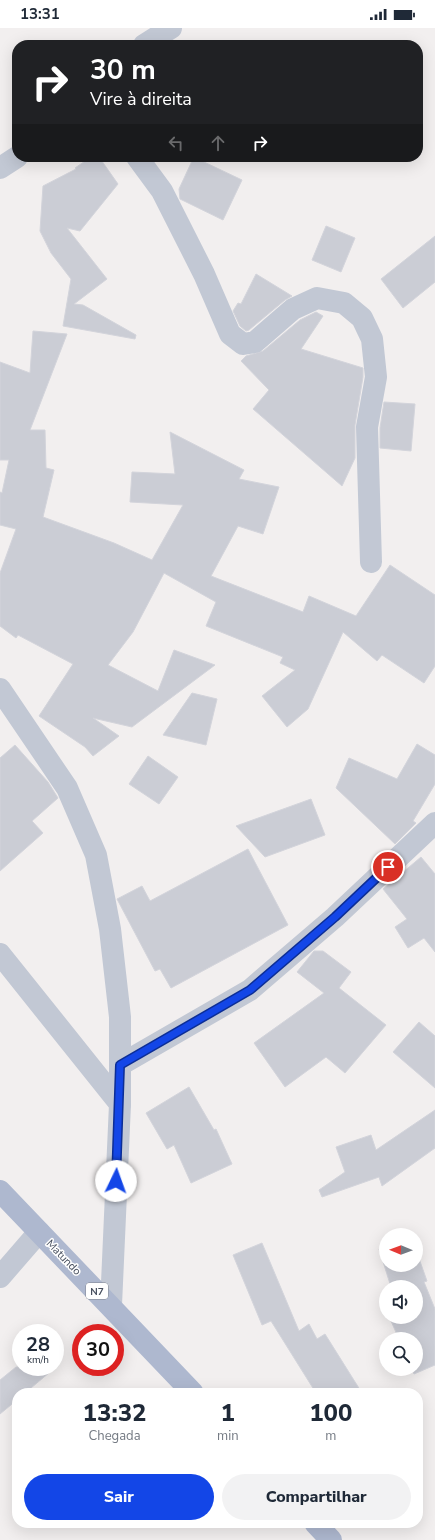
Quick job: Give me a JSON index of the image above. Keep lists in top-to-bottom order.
{
  "streets": {
    "main road": ["Matundo", "N7"]
  },
  "north": "left",
  "page": {
    "status": "13:31",
    "turn": ["30 m", "Vire à direita"],
    "speed": "28 km/h",
    "limit": "30",
    "eta": [
      "13:32",
      "Chegada",
      "1",
      "min",
      "100",
      "m"
    ],
    "buttons": ["Sair", "Compartilhar"]
  }
}
